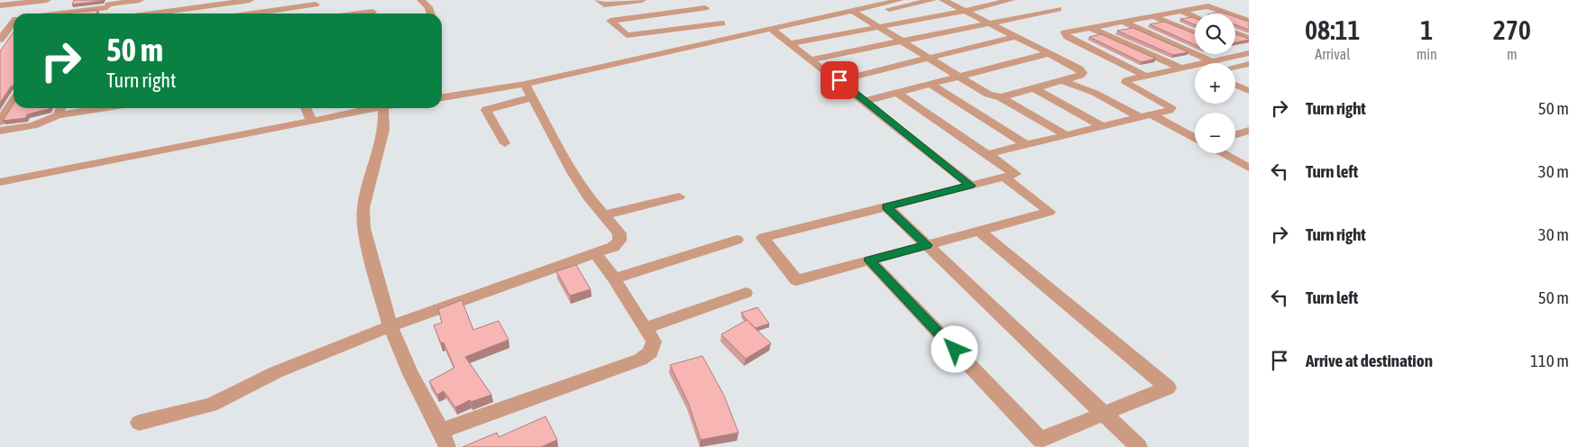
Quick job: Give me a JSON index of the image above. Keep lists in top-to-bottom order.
{
  "page": {
    "eta": [
      "08:11",
      "Arrival",
      "1",
      "min",
      "270",
      "m"
    ],
    "map_buttons": ["+", "−"],
    "turn": ["50 m", "Turn right"],
    "list": [
      {
        "name": "Turn right",
        "value": "50 m"
      },
      {
        "name": "Turn left",
        "value": "30 m"
      },
      {
        "name": "Turn right",
        "value": "30 m"
      },
      {
        "name": "Turn left",
        "value": "50 m"
      },
      {
        "name": "Arrive at destination",
        "value": "110 m"
      }
    ]
  }
}
